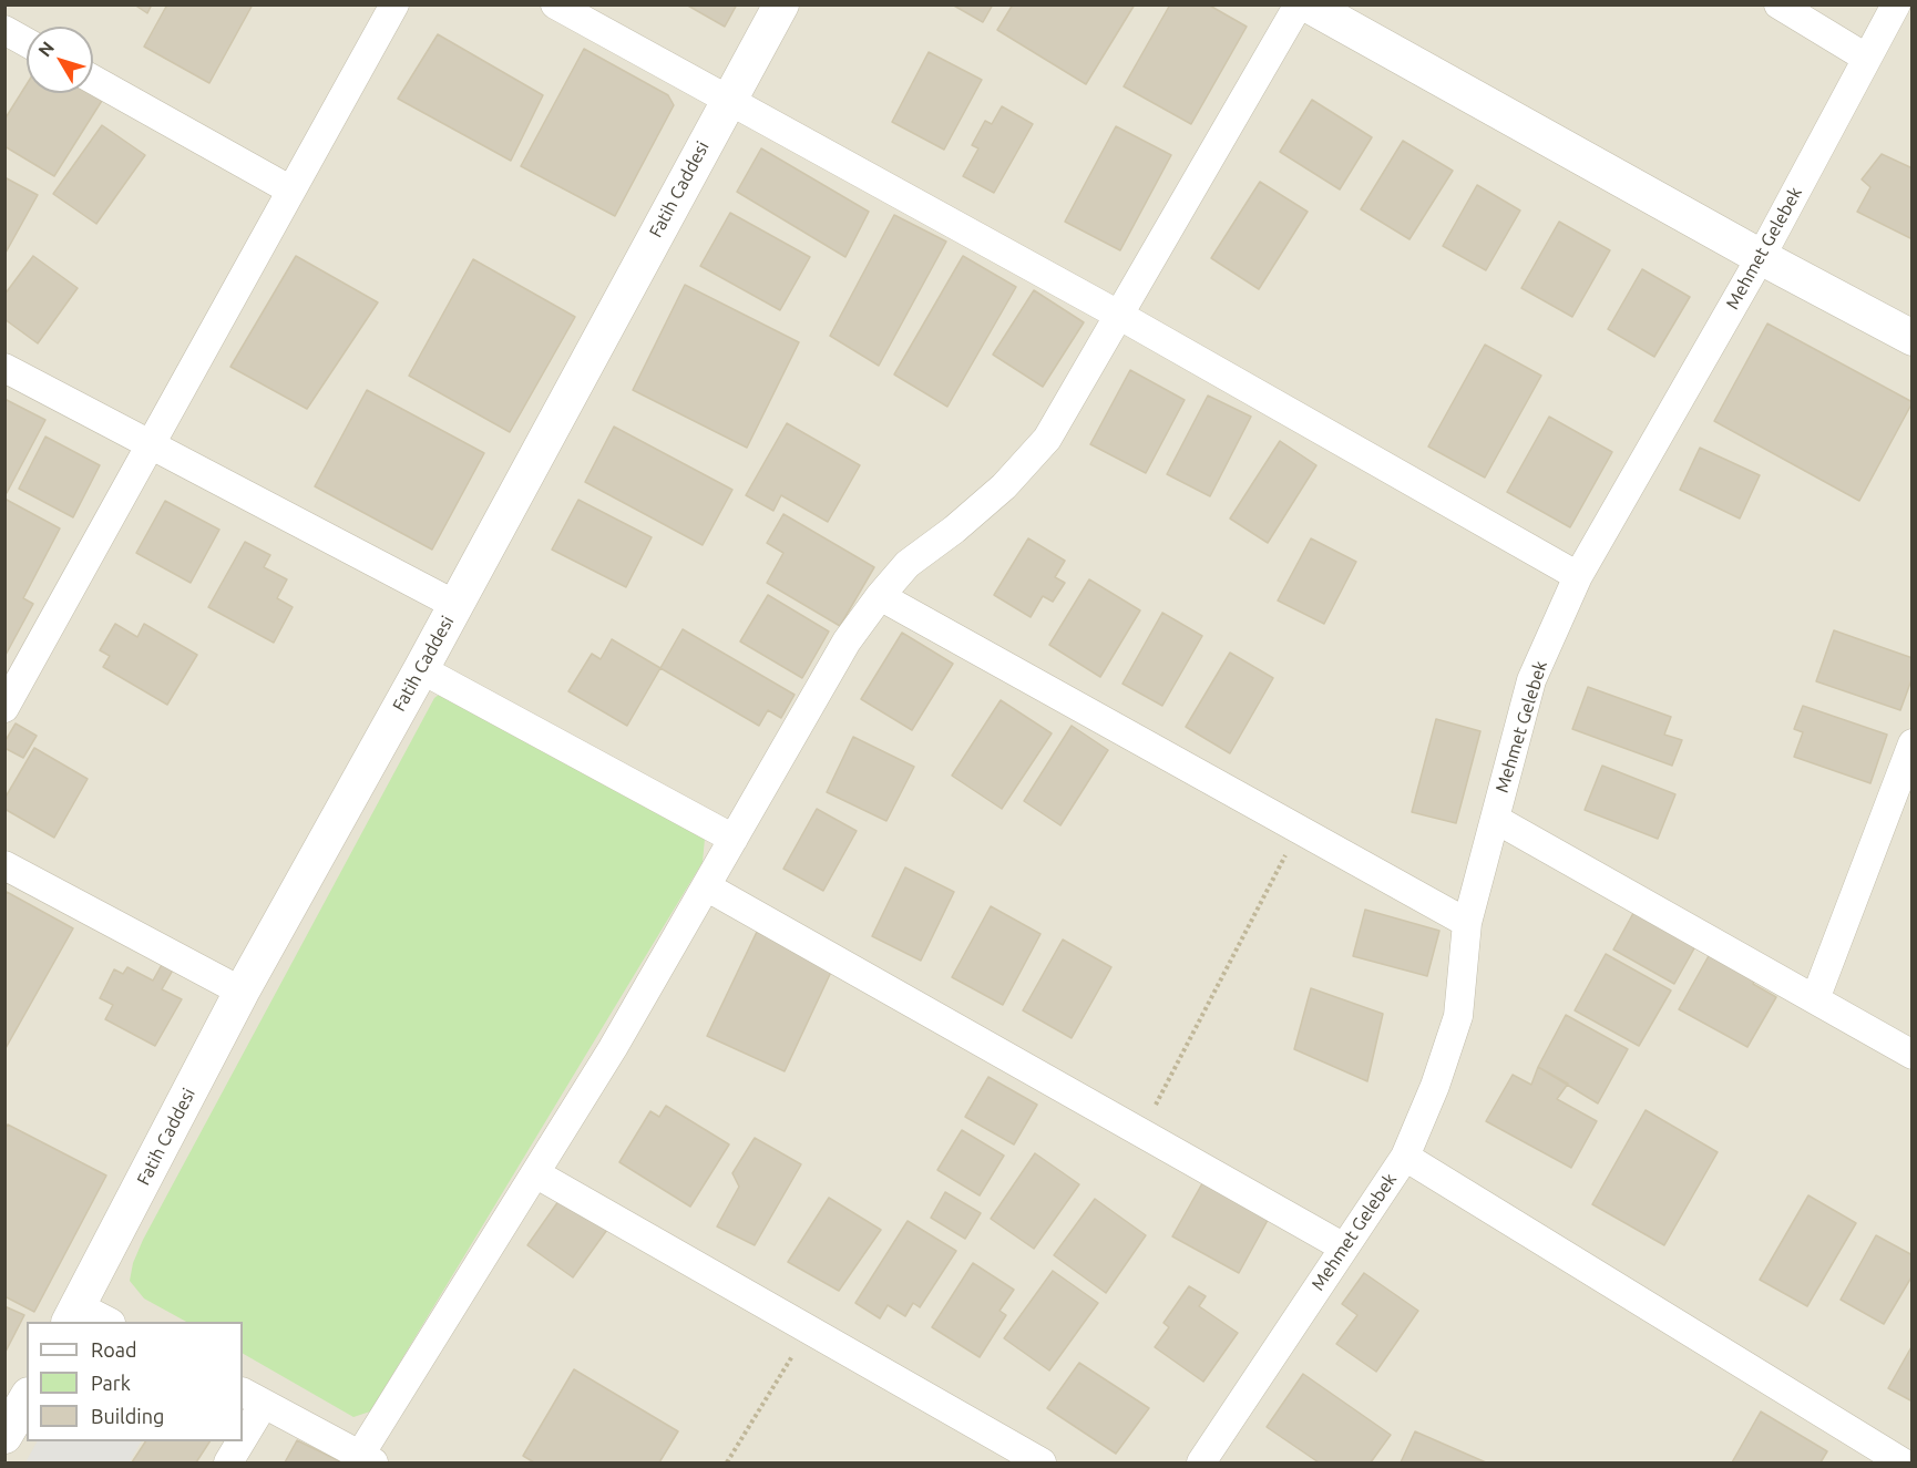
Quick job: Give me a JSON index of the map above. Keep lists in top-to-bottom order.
{
  "streets": {
    "street": ["Fatih Caddesi", "Mehmet Gelebek"]
  },
  "legend": ["Road", "Park", "Building"],
  "north": "top left"
}
